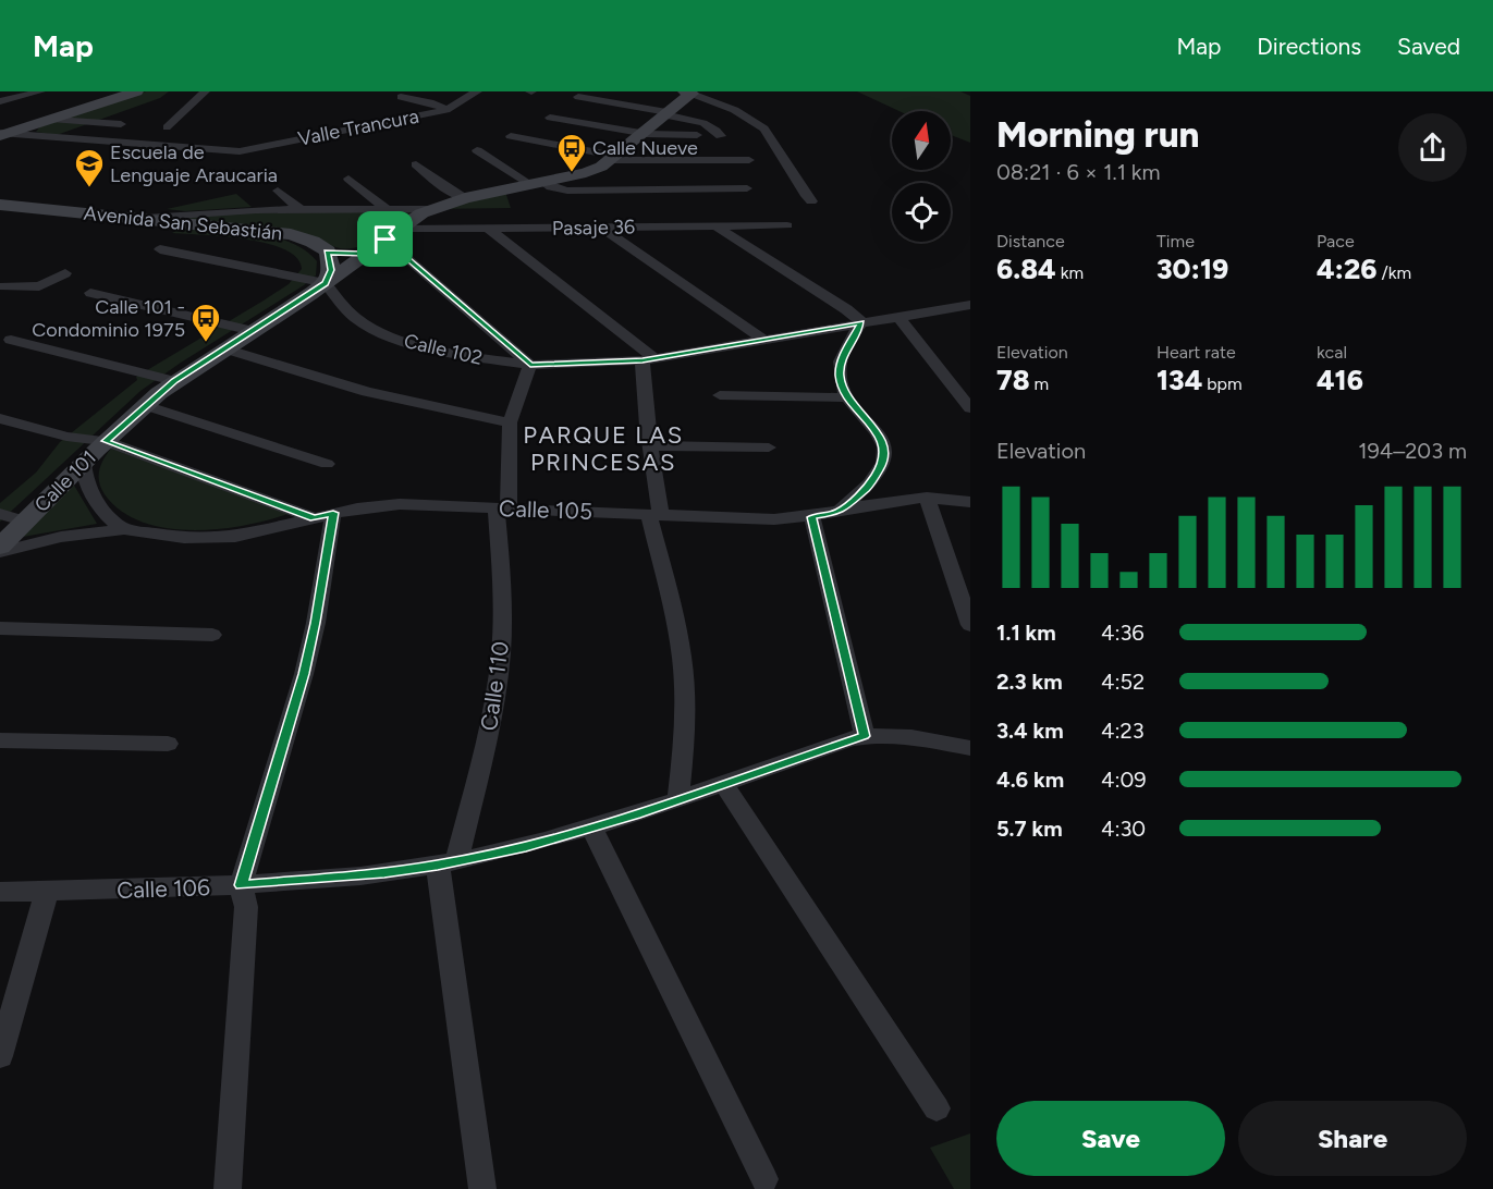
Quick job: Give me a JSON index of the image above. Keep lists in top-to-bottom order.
{
  "streets": {
    "main road": ["Avenida San Sebastián", "Calle 101"],
    "street": [
      "Valle Trancura",
      "Pasaje 36",
      "Calle 102",
      "Calle 105",
      "Calle 110",
      "Calle 106"
    ]
  },
  "crossings": [
    ["Pasaje 36", "Calle 101"],
    ["Calle 102", "Calle 101"],
    ["Calle 102", "Calle 110"],
    ["Calle 105", "Calle 110"],
    ["Calle 110", "Calle 106"]
  ],
  "districts": ["PARQUE LAS PRINCESAS"],
  "places": {
    "bus stop": ["Calle Nueve", "Calle 101 - Condominio 1975"],
    "school or university": ["Escuela de Lenguaje Araucaria"]
  },
  "north": "top",
  "page": {
    "header": "Map",
    "nav": ["Map", "Directions", "Saved"],
    "heading": ["Morning run", "08:21 · 6 × 1.1 km"],
    "stats": [
      ["Distance", "6.84 km"],
      ["Time", "30:19"],
      ["Pace", "4:26 /km"],
      ["Elevation", "78 m"],
      ["Heart rate", "134 bpm"],
      ["kcal", "416"]
    ],
    "chart": ["Elevation", "194–203 m"],
    "list": [
      {
        "name": "1.1 km",
        "note": "4:36"
      },
      {
        "name": "2.3 km",
        "note": "4:52"
      },
      {
        "name": "3.4 km",
        "note": "4:23"
      },
      {
        "name": "4.6 km",
        "note": "4:09"
      },
      {
        "name": "5.7 km",
        "note": "4:30"
      }
    ],
    "buttons": ["Save", "Share"]
  }
}
